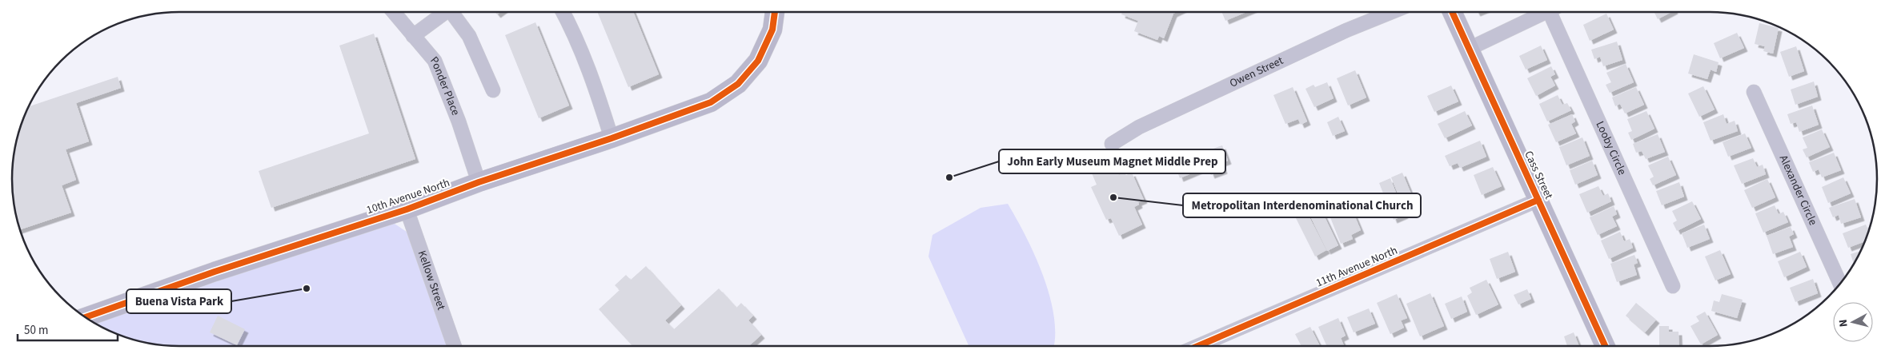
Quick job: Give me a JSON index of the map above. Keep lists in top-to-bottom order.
{
  "streets": {
    "street": [
      "Owen Street",
      "Ponder Place",
      "Looby Circle",
      "Cass Street",
      "Alexander Circle",
      "10th Avenue North",
      "11th Avenue North",
      "Kellow Street"
    ]
  },
  "crossings": [
    ["Ponder Place", "10th Avenue North"],
    ["Cass Street", "11th Avenue North"],
    ["10th Avenue North", "Kellow Street"]
  ],
  "places": ["John Early Museum Magnet Middle Prep", "Metropolitan Interdenominational Church", "Buena Vista Park"],
  "scale_bar": "50 m",
  "north": "left"
}
